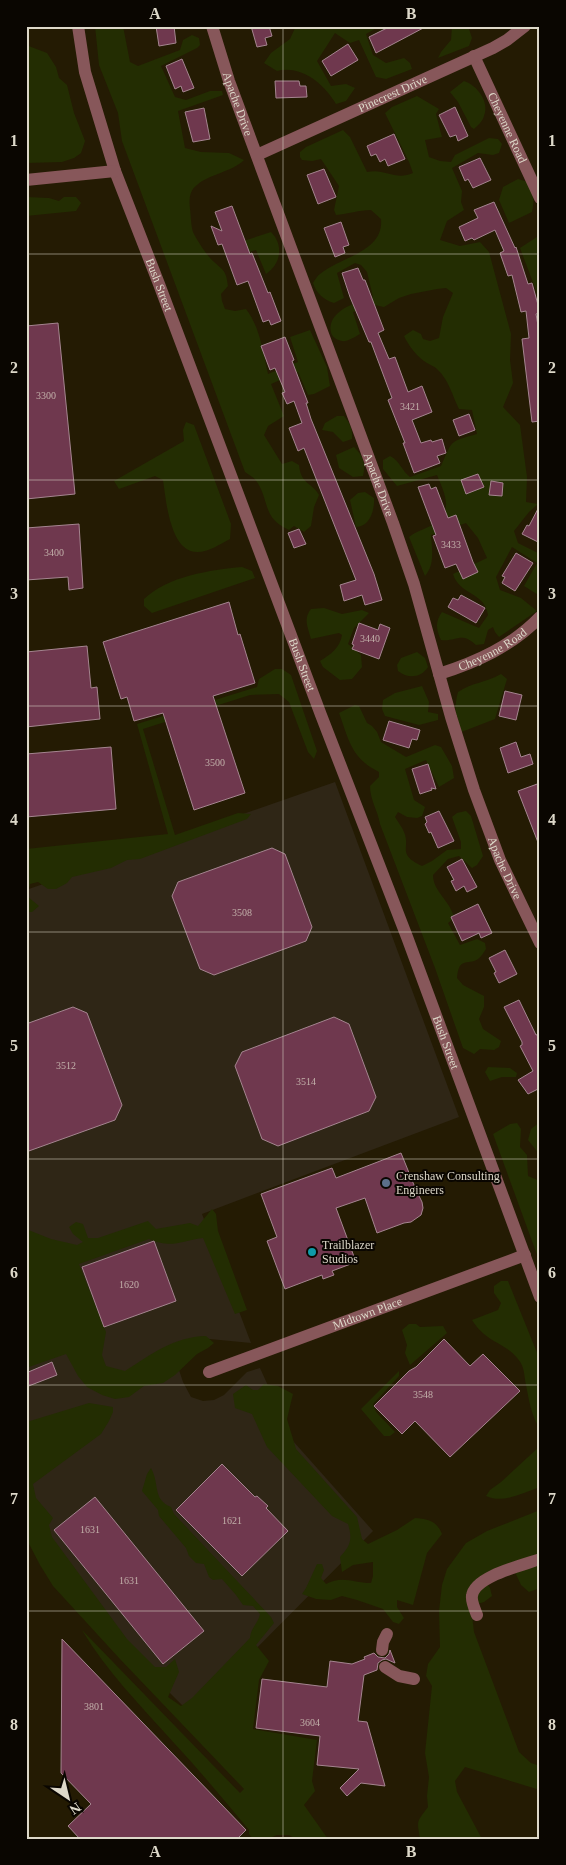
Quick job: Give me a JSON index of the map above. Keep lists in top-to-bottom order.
{
  "streets": {
    "street": [
      "Pinecrest Drive",
      "Apache Drive",
      "Cheyenne Road",
      "Bush Street",
      "Midtown Place"
    ]
  },
  "crossings": [
    ["Pinecrest Drive", "Apache Drive"],
    ["Pinecrest Drive", "Cheyenne Road"],
    ["Apache Drive", "Cheyenne Road"],
    ["Bush Street", "Midtown Place"]
  ],
  "places": ["Crenshaw Consulting Engineers", "Trailblazer Studios"],
  "house_numbers": [
    "3300",
    "3421",
    "3433",
    "3400",
    "3440",
    "3500",
    "3508",
    "3512",
    "3514",
    "1620",
    "3548",
    "1621",
    "1631",
    "1631",
    "3801",
    "3604"
  ],
  "north": "bottom right",
  "grid": {
    "columns": ["A", "B"],
    "rows": [
      "1",
      "2",
      "3",
      "4",
      "5",
      "6",
      "7",
      "8"
    ]
  }
}
